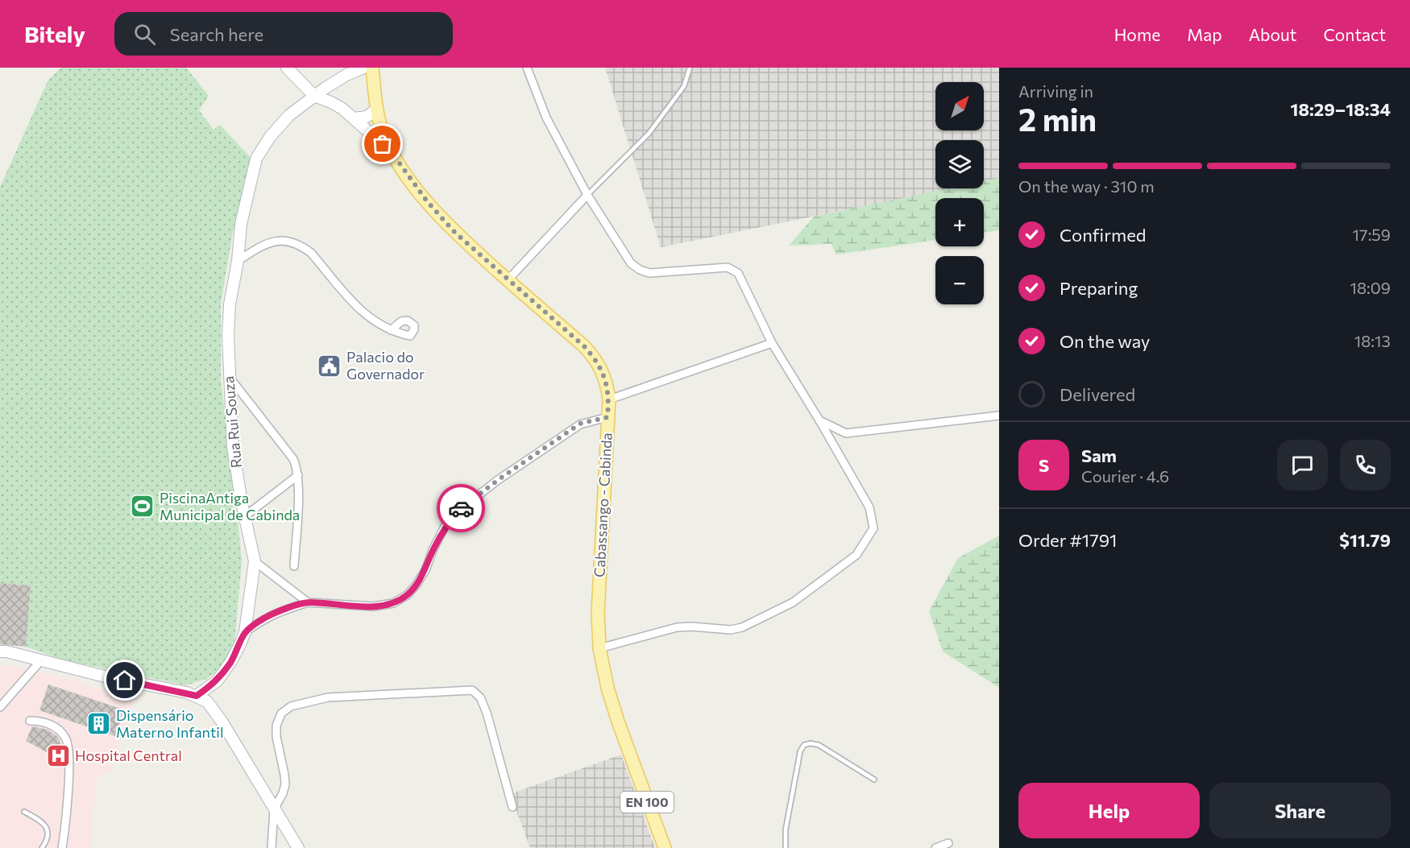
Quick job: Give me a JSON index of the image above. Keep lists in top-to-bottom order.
{
  "streets": {
    "main road": ["Cabassango - Cabinda", "EN 100"],
    "street": ["Rua Rui Souza"]
  },
  "places": {
    "public building": ["Palacio do Governador"],
    "sports": ["PiscinaAntiga Municipal de Cabinda"],
    "building": ["Dispensário Materno Infantil"],
    "hospital": ["Hospital Central"]
  },
  "north": "top right",
  "page": {
    "header": "Bitely",
    "search": "Search here",
    "nav": [
      "Home",
      "Map",
      "About",
      "Contact"
    ],
    "heading": ["2 min", "Arriving in", "18:29–18:34"],
    "panel": [
      "Sam",
      "Courier · 4.6",
      "Order #1791",
      "$11.79"
    ],
    "map_buttons": ["+", "−"],
    "bar": "On the way · 310 m",
    "list": [
      ["Confirmed", "17:59"],
      ["Preparing", "18:09"],
      ["On the way", "18:13"],
      "Delivered"
    ],
    "round": "S",
    "buttons": ["Help", "Share"]
  }
}
